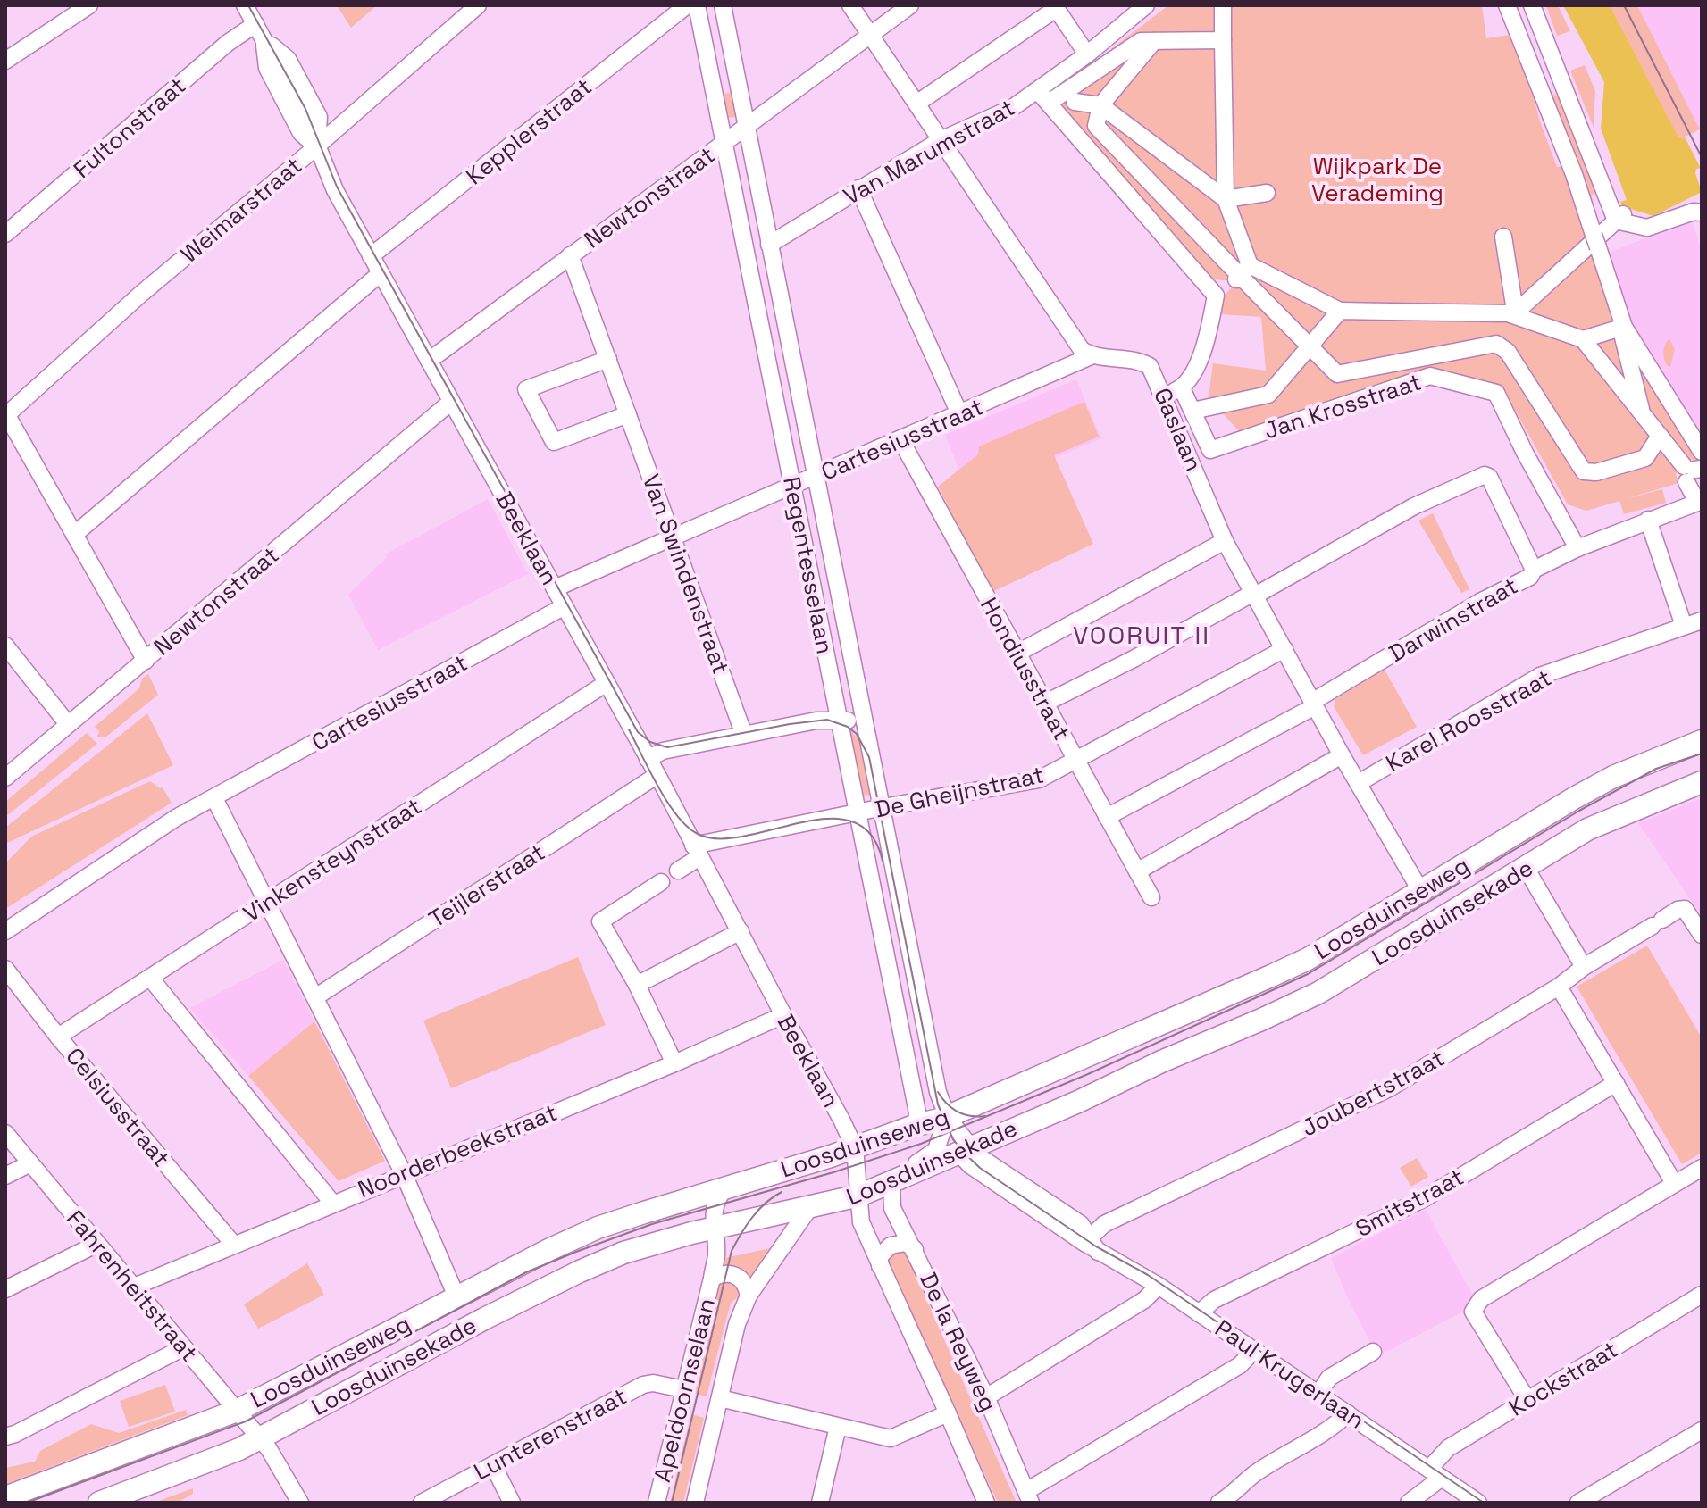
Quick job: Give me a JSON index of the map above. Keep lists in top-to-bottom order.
{
  "streets": {
    "main road": ["Loosduinseweg", "Loosduinsekade"],
    "street": [
      "Fultonstraat",
      "Kepplerstraat",
      "Van Marumstraat",
      "Newtonstraat",
      "Weimarstraat",
      "Jan Krosstraat",
      "Gaslaan",
      "Cartesiusstraat",
      "Beeklaan",
      "Regentesselaan",
      "Van Swindenstraat",
      "Darwinstraat",
      "Hondiusstraat",
      "Karel Roosstraat",
      "De Gheijnstraat",
      "Vinkensteynstraat",
      "Teijlerstraat",
      "Joubertstraat",
      "Celsiusstraat",
      "Noorderbeekstraat",
      "Smitstraat",
      "Fahrenheitstraat",
      "De la Reyweg",
      "Paul Krugerlaan",
      "Kockstraat",
      "Apeldoornselaan",
      "Lunterenstraat"
    ]
  },
  "crossings": [
    ["Fultonstraat", "Beeklaan"],
    ["Kepplerstraat", "Beeklaan"],
    ["Van Marumstraat", "Regentesselaan"],
    ["Newtonstraat", "Beeklaan"],
    ["Newtonstraat", "Regentesselaan"],
    ["Newtonstraat", "Van Swindenstraat"],
    ["Weimarstraat", "Beeklaan"],
    ["Gaslaan", "Cartesiusstraat"],
    ["Gaslaan", "Darwinstraat"],
    ["Gaslaan", "Karel Roosstraat"],
    ["Gaslaan", "De Gheijnstraat"],
    ["Gaslaan", "Loosduinseweg"],
    ["Cartesiusstraat", "Beeklaan"],
    ["Cartesiusstraat", "Regentesselaan"],
    ["Cartesiusstraat", "Van Swindenstraat"],
    ["Cartesiusstraat", "Hondiusstraat"],
    ["Beeklaan", "De Gheijnstraat"],
    ["Beeklaan", "Vinkensteynstraat"],
    ["Beeklaan", "Teijlerstraat"],
    ["Beeklaan", "Loosduinseweg"],
    ["Beeklaan", "Loosduinsekade"],
    ["Beeklaan", "Noorderbeekstraat"],
    ["Beeklaan", "De la Reyweg"],
    ["Regentesselaan", "De Gheijnstraat"],
    ["Regentesselaan", "Loosduinseweg"],
    ["Regentesselaan", "Loosduinsekade"],
    ["Regentesselaan", "Paul Krugerlaan"],
    ["Darwinstraat", "Hondiusstraat"],
    ["Hondiusstraat", "De Gheijnstraat"],
    ["Vinkensteynstraat", "Celsiusstraat"],
    ["Loosduinseweg", "Fahrenheitstraat"],
    ["Loosduinseweg", "Apeldoornselaan"],
    ["Loosduinsekade", "Fahrenheitstraat"],
    ["Loosduinsekade", "De la Reyweg"],
    ["Loosduinsekade", "Paul Krugerlaan"],
    ["Loosduinsekade", "Apeldoornselaan"],
    ["Joubertstraat", "Paul Krugerlaan"],
    ["Celsiusstraat", "Noorderbeekstraat"],
    ["Noorderbeekstraat", "Fahrenheitstraat"],
    ["Smitstraat", "Paul Krugerlaan"],
    ["Paul Krugerlaan", "Kockstraat"],
    ["Apeldoornselaan", "Lunterenstraat"]
  ],
  "districts": ["VOORUIT II"],
  "parks": ["Wijkpark De Verademing"]
}
